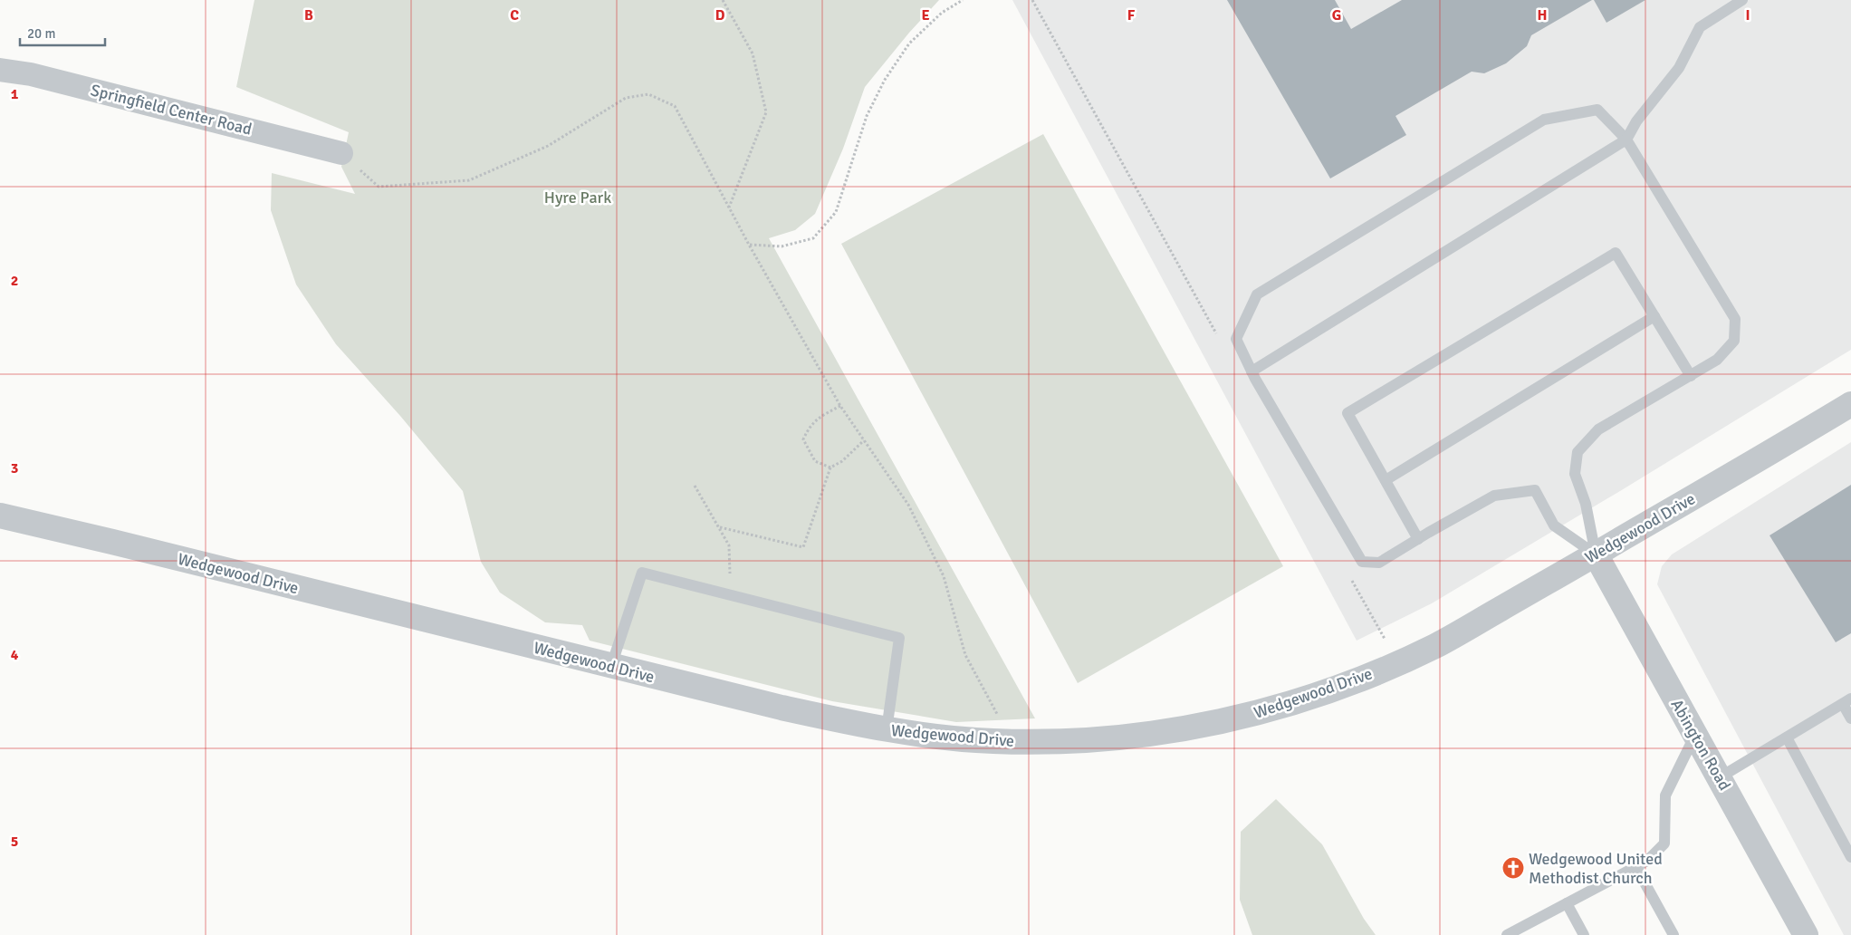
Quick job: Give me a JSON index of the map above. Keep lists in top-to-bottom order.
{
  "streets": {
    "street": ["Springfield Center Road", "Wedgewood Drive", "Abington Road"]
  },
  "crossings": [
    ["Wedgewood Drive", "Abington Road"]
  ],
  "parks": ["Hyre Park"],
  "places": {
    "church": ["Wedgewood United Methodist Church"]
  },
  "scale_bar": "20 m",
  "grid": {
    "columns": [
      "B",
      "C",
      "D",
      "E",
      "F",
      "G",
      "H",
      "I"
    ],
    "rows": [
      "1",
      "2",
      "3",
      "4",
      "5"
    ]
  }
}
